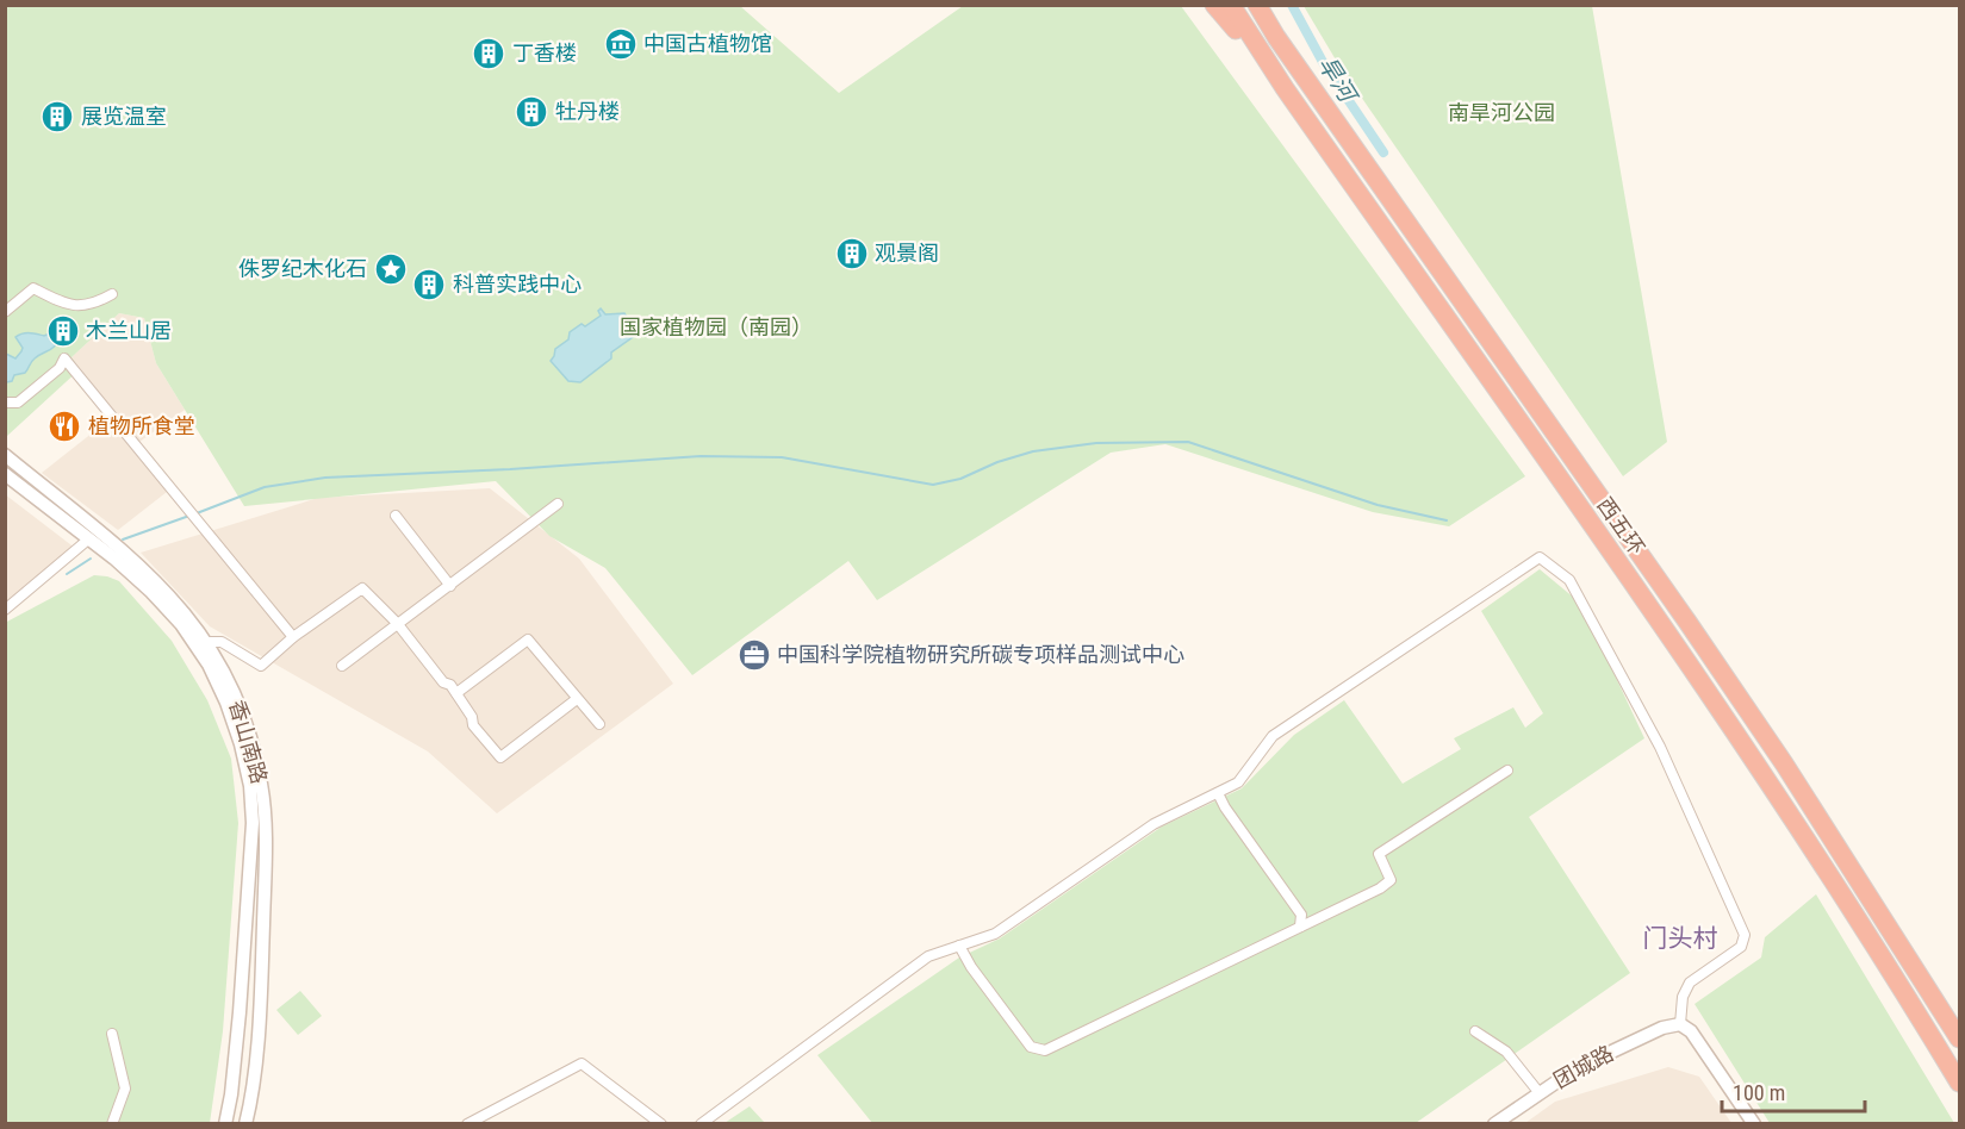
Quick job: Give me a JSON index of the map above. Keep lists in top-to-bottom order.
{
  "streets": {
    "highway": ["西五环"],
    "street": ["香山南路", "团城路"]
  },
  "districts": ["门头村"],
  "water": ["旱河"],
  "parks": ["南旱河公园", "国家植物园（南园）"],
  "places": {
    "museum": ["中国古植物馆"],
    "building": [
      "丁香楼",
      "牡丹楼",
      "展览温室",
      "观景阁",
      "科普实践中心",
      "木兰山居"
    ],
    "place": ["侏罗纪木化石"],
    "restaurant": ["植物所食堂"],
    "office": ["中国科学院植物研究所碳专项样品测试中心"]
  },
  "scale_bar": "100 m"
}
